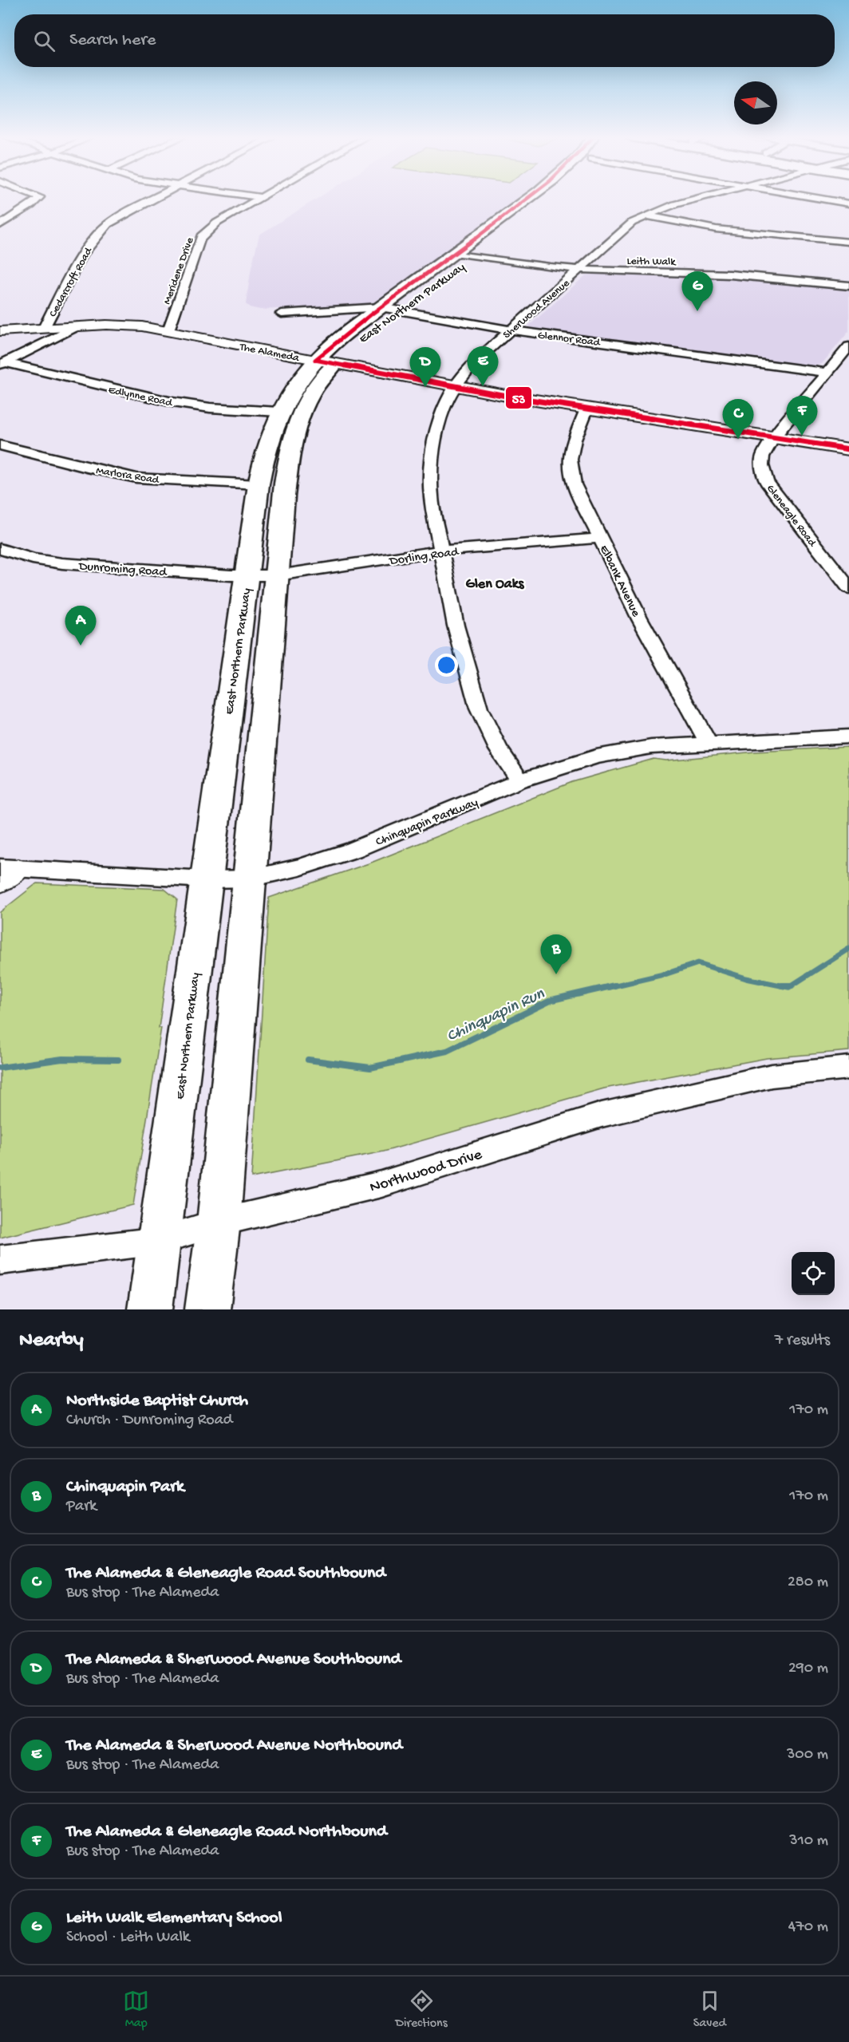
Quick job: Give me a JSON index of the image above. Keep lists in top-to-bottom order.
{
  "streets": {
    "main road": ["East Northern Parkway", "The Alameda"],
    "street": [
      "Leith Walk",
      "Meridene Drive",
      "Cedarcroft Road",
      "Sherwood Avenue",
      "Glennor Road",
      "Edlynne Road",
      "Marlora Road",
      "Gleneagle Road",
      "Dorling Road",
      "Dunroming Road",
      "Elbank Avenue",
      "Chinquapin Parkway",
      "Northwood Drive"
    ]
  },
  "crossings": [
    ["Leith Walk", "East Northern Parkway"],
    ["Leith Walk", "Sherwood Avenue"],
    ["Meridene Drive", "The Alameda"],
    ["Cedarcroft Road", "The Alameda"],
    ["Cedarcroft Road", "Edlynne Road"],
    ["East Northern Parkway", "Glennor Road"],
    ["East Northern Parkway", "The Alameda"],
    ["East Northern Parkway", "Edlynne Road"],
    ["East Northern Parkway", "Marlora Road"],
    ["East Northern Parkway", "Dorling Road"],
    ["East Northern Parkway", "Dunroming Road"],
    ["East Northern Parkway", "Chinquapin Parkway"],
    ["East Northern Parkway", "Northwood Drive"],
    ["Sherwood Avenue", "Glennor Road"],
    ["Sherwood Avenue", "The Alameda"],
    ["Sherwood Avenue", "Dorling Road"],
    ["Sherwood Avenue", "Chinquapin Parkway"],
    ["Glennor Road", "Gleneagle Road"],
    ["The Alameda", "Gleneagle Road"],
    ["The Alameda", "Elbank Avenue"],
    ["Dorling Road", "Dunroming Road"],
    ["Dorling Road", "Elbank Avenue"],
    ["Elbank Avenue", "Chinquapin Parkway"]
  ],
  "districts": ["Glen Oaks"],
  "water": ["Chinquapin Run"],
  "lines": ["transit line 53"],
  "north": "left",
  "page": {
    "search": "Search here",
    "pins": [
      "G",
      "E",
      "D",
      "F",
      "C",
      "A",
      "B"
    ],
    "heading": ["Nearby", "7 results"],
    "list": [
      {
        "mark": "A",
        "name": "Northside Baptist Church",
        "note": "Church · Dunroming Road",
        "value": "170 m"
      },
      {
        "mark": "B",
        "name": "Chinquapin Park",
        "note": "Park",
        "value": "170 m"
      },
      {
        "mark": "C",
        "name": "The Alameda & Gleneagle Road Southbound",
        "note": "Bus stop · The Alameda",
        "value": "280 m"
      },
      {
        "mark": "D",
        "name": "The Alameda & Sherwood Avenue Southbound",
        "note": "Bus stop · The Alameda",
        "value": "290 m"
      },
      {
        "mark": "E",
        "name": "The Alameda & Sherwood Avenue Northbound",
        "note": "Bus stop · The Alameda",
        "value": "300 m"
      },
      {
        "mark": "F",
        "name": "The Alameda & Gleneagle Road Northbound",
        "note": "Bus stop · The Alameda",
        "value": "310 m"
      },
      {
        "mark": "G",
        "name": "Leith Walk Elementary School",
        "note": "School · Leith Walk",
        "value": "470 m"
      }
    ],
    "nav": ["Map", "Directions", "Saved"]
  }
}
